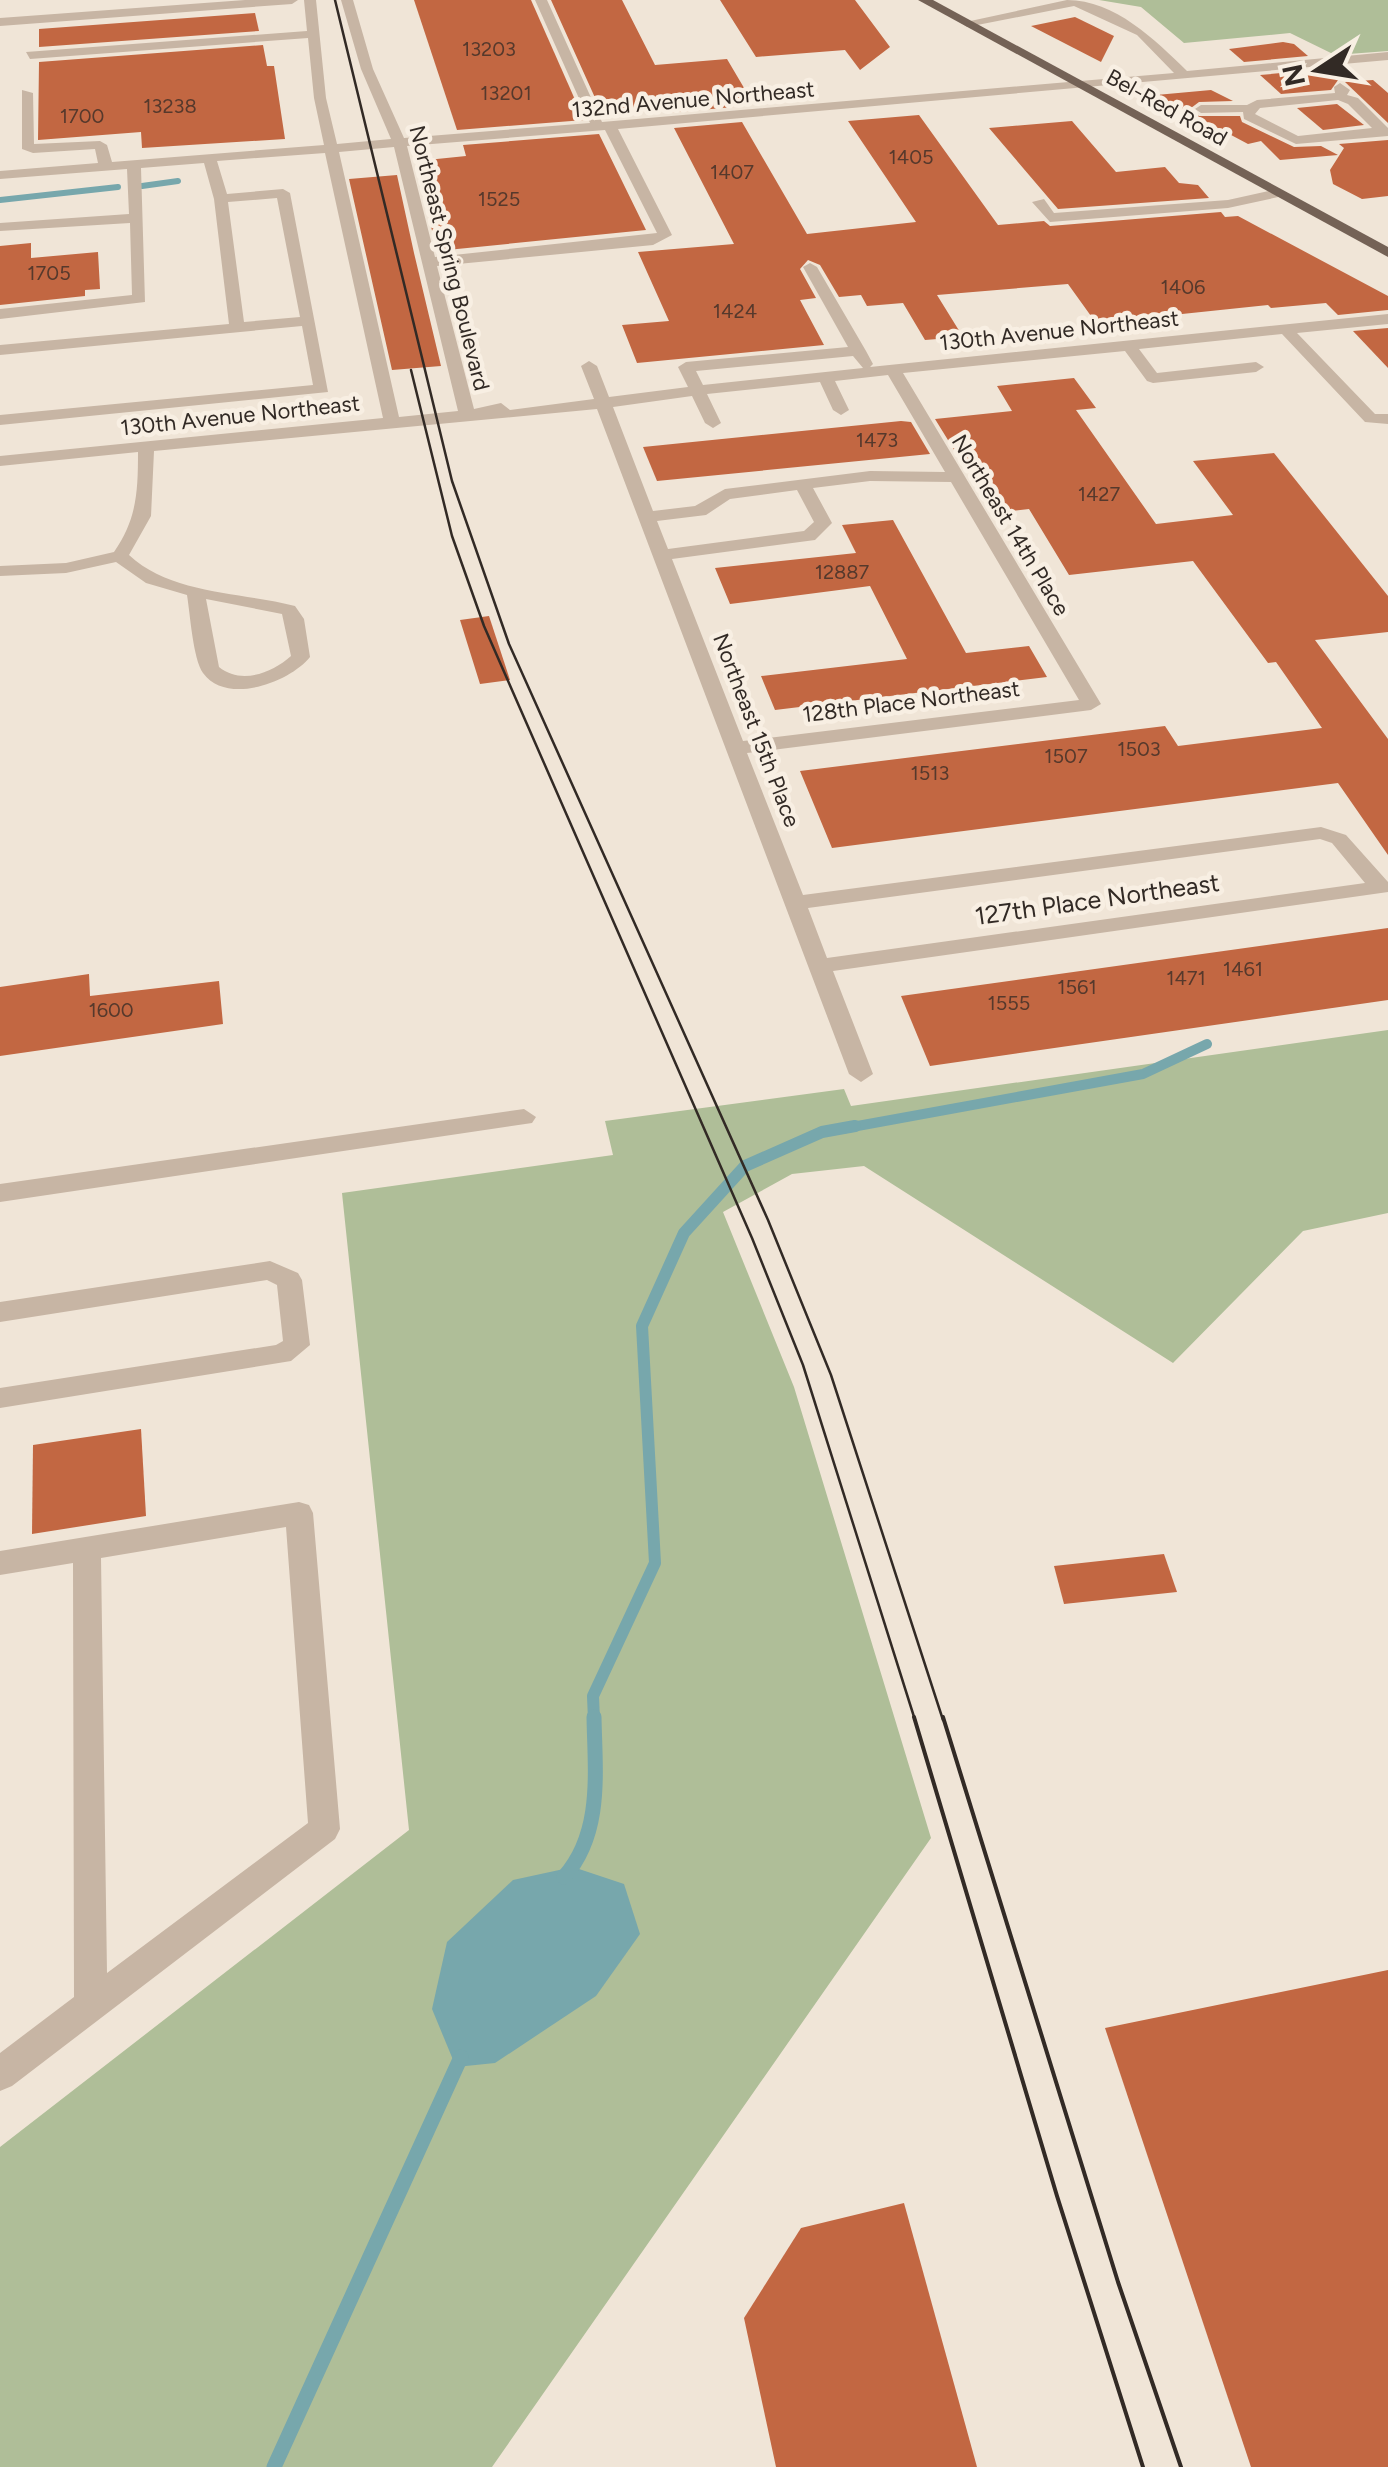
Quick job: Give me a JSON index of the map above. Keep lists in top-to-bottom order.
{
  "streets": {
    "main road": ["Bel-Red Road"],
    "street": [
      "132nd Avenue Northeast",
      "Northeast Spring Boulevard",
      "130th Avenue Northeast",
      "Northeast 14th Place",
      "128th Place Northeast",
      "Northeast 15th Place",
      "127th Place Northeast"
    ]
  },
  "crossings": [
    ["132nd Avenue Northeast", "Bel-Red Road"],
    ["132nd Avenue Northeast", "Northeast Spring Boulevard"],
    ["Northeast Spring Boulevard", "130th Avenue Northeast"],
    ["130th Avenue Northeast", "Northeast 14th Place"],
    ["130th Avenue Northeast", "Northeast 15th Place"],
    ["Northeast 14th Place", "128th Place Northeast"],
    ["128th Place Northeast", "Northeast 15th Place"],
    ["Northeast 15th Place", "127th Place Northeast"]
  ],
  "house_numbers": [
    "13203",
    "13201",
    "13238",
    "1700",
    "1405",
    "1407",
    "1525",
    "1705",
    "1406",
    "1424",
    "1473",
    "1427",
    "12887",
    "1503",
    "1507",
    "1513",
    "1461",
    "1471",
    "1561",
    "1555",
    "1600"
  ],
  "north": "left"
}
